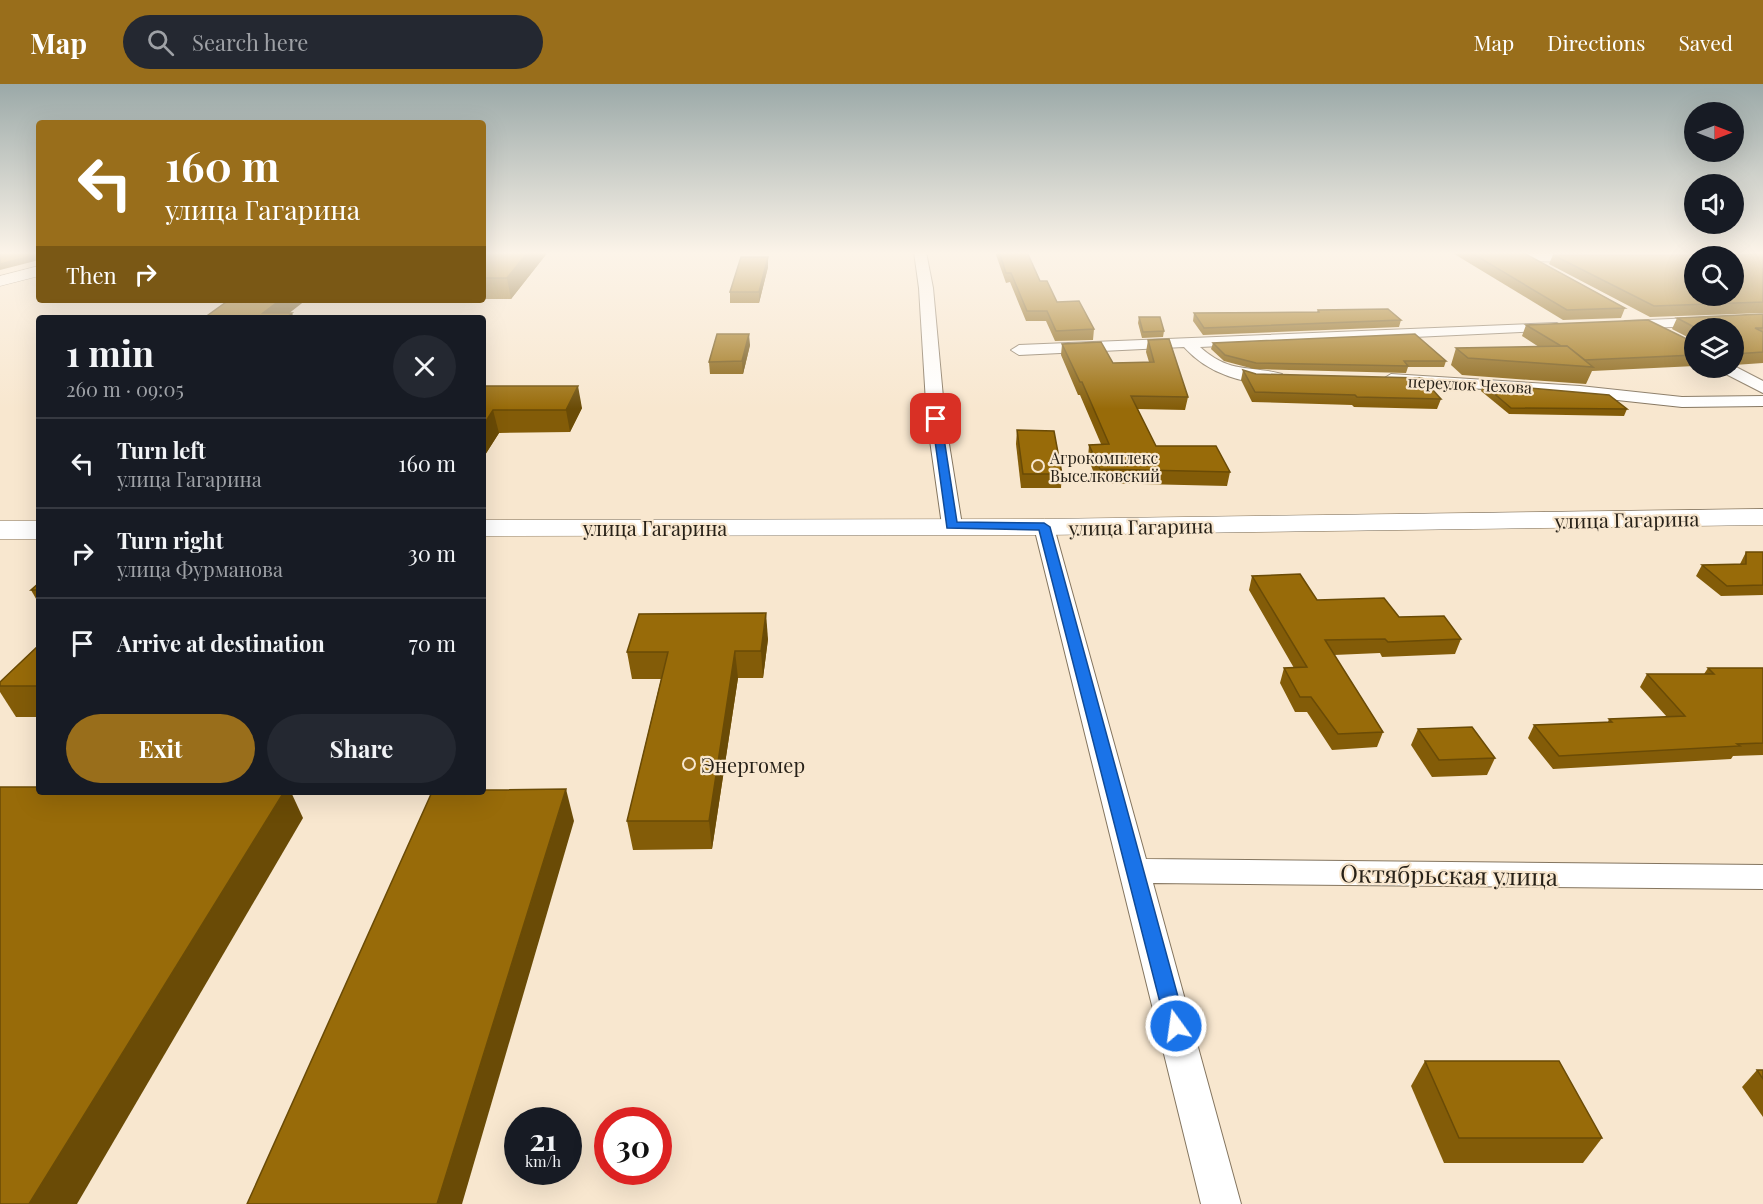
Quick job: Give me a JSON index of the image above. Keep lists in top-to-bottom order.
{
  "streets": {
    "main road": ["улица Гагарина"],
    "street": ["переулок Чехова", "Октябрьская улица"]
  },
  "places": ["Агрокомплекс Выселковский", "Энергомер"],
  "north": "right",
  "page": {
    "header": "Map",
    "search": "Search here",
    "nav": ["Map", "Directions", "Saved"],
    "turn": ["160 m", "улица Гагарина"],
    "then": "Then",
    "heading": ["1 min", "260 m · 09:05"],
    "list": [
      {
        "name": "Turn left",
        "note": "улица Гагарина",
        "value": "160 m"
      },
      {
        "name": "Turn right",
        "note": "улица Фурманова",
        "value": "30 m"
      },
      {
        "name": "Arrive at destination",
        "value": "70 m"
      }
    ],
    "buttons": ["Exit", "Share"],
    "speed": "21 km/h",
    "limit": "30"
  }
}
